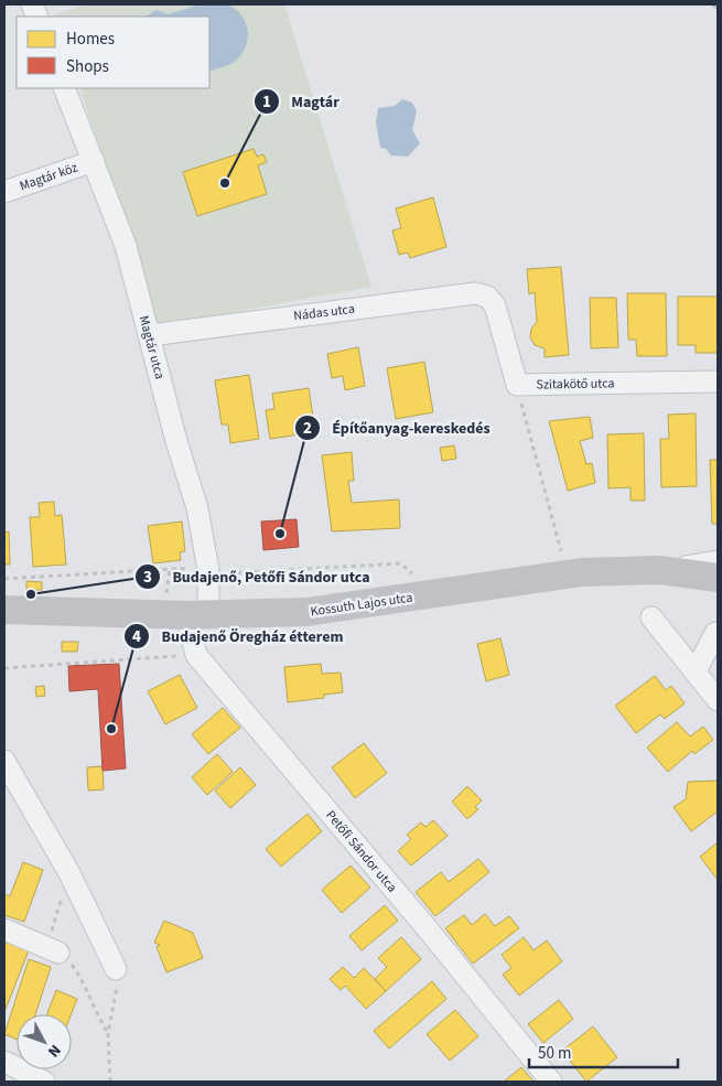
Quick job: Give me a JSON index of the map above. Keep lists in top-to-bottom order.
{
  "streets": {
    "main road": ["Kossuth Lajos utca"],
    "street": [
      "Magtár köz",
      "Nádas utca",
      "Magtár utca",
      "Szitakötő utca",
      "Petőfi Sándor utca"
    ]
  },
  "crossings": [
    ["Magtár köz", "Magtár utca"],
    ["Nádas utca", "Magtár utca"],
    ["Nádas utca", "Szitakötő utca"],
    ["Magtár utca", "Kossuth Lajos utca"],
    ["Magtár utca", "Petőfi Sándor utca"],
    ["Kossuth Lajos utca", "Petőfi Sándor utca"]
  ],
  "places": [
    "Magtár",
    "Építőanyag-kereskedés",
    "Budajenő, Petőfi Sándor utca",
    "Budajenő Öregház étterem"
  ],
  "legend": ["Homes", "Shops"],
  "scale_bar": "50 m",
  "north": "bottom right"
}
